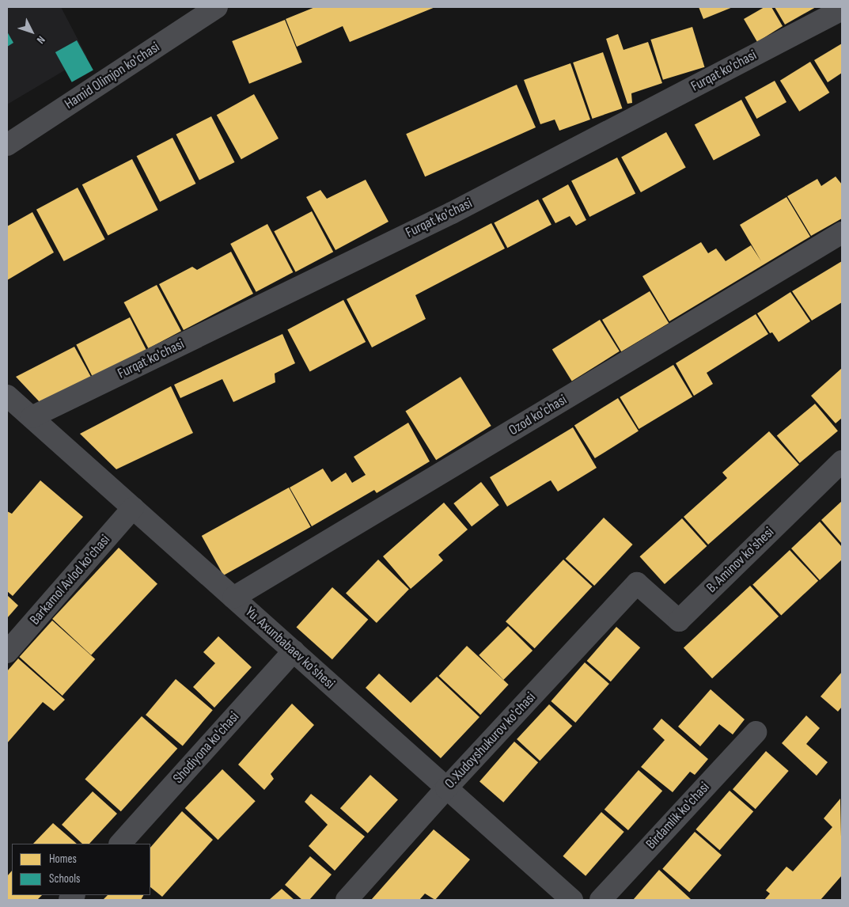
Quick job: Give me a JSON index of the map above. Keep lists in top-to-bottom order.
{
  "streets": {
    "street": [
      "Furqat ko'chasi",
      "Hamid Olimjon ko'chasi",
      "Ozod ko'chasi",
      "B. Aminov ko'shesi",
      "Barkamol Avlod ko'chasi",
      "Yu. Axunbabaev ko'shesi",
      "O. Xudoyshukurov ko'chasi",
      "Shodiyona ko'chasi",
      "Birdamlik ko'chasi"
    ]
  },
  "crossings": [
    ["Furqat ko'chasi", "Yu. Axunbabaev ko'shesi"],
    ["Ozod ko'chasi", "Yu. Axunbabaev ko'shesi"],
    ["B. Aminov ko'shesi", "O. Xudoyshukurov ko'chasi"],
    ["Barkamol Avlod ko'chasi", "Yu. Axunbabaev ko'shesi"],
    ["Yu. Axunbabaev ko'shesi", "O. Xudoyshukurov ko'chasi"],
    ["Yu. Axunbabaev ko'shesi", "Shodiyona ko'chasi"]
  ],
  "legend": ["Homes", "Schools"],
  "north": "bottom right"
}
